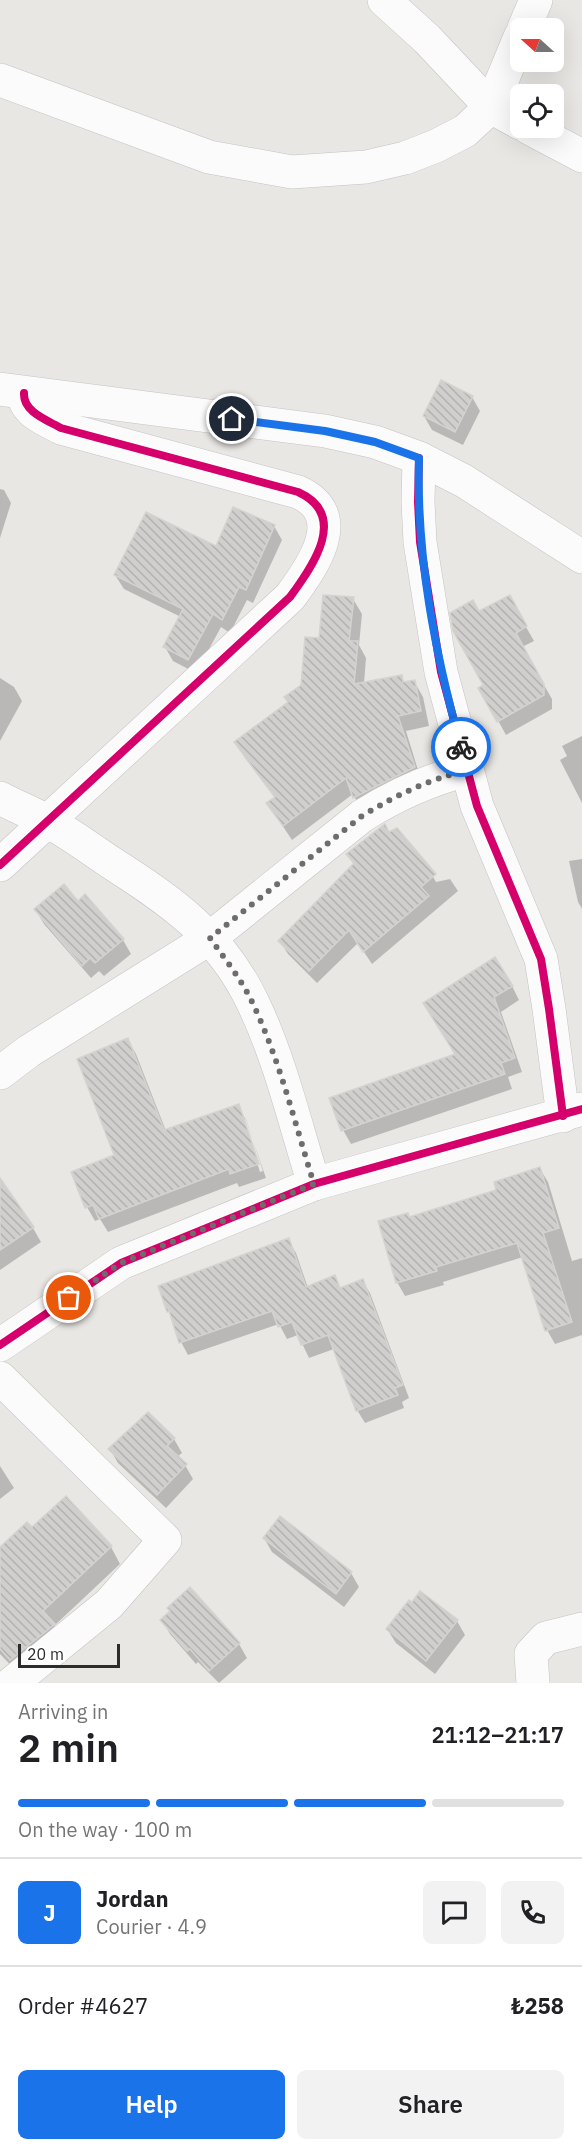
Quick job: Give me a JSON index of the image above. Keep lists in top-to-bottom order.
{
  "scale_bar": "20 m",
  "north": "left",
  "page": {
    "scale": "20 m",
    "heading": ["2 min", "Arriving in", "21:12–21:17"],
    "panel": [
      "Jordan",
      "Courier · 4.9",
      "Order #4627",
      "₺258"
    ],
    "bar": "On the way · 100 m",
    "round": "J",
    "buttons": ["Help", "Share"]
  }
}
